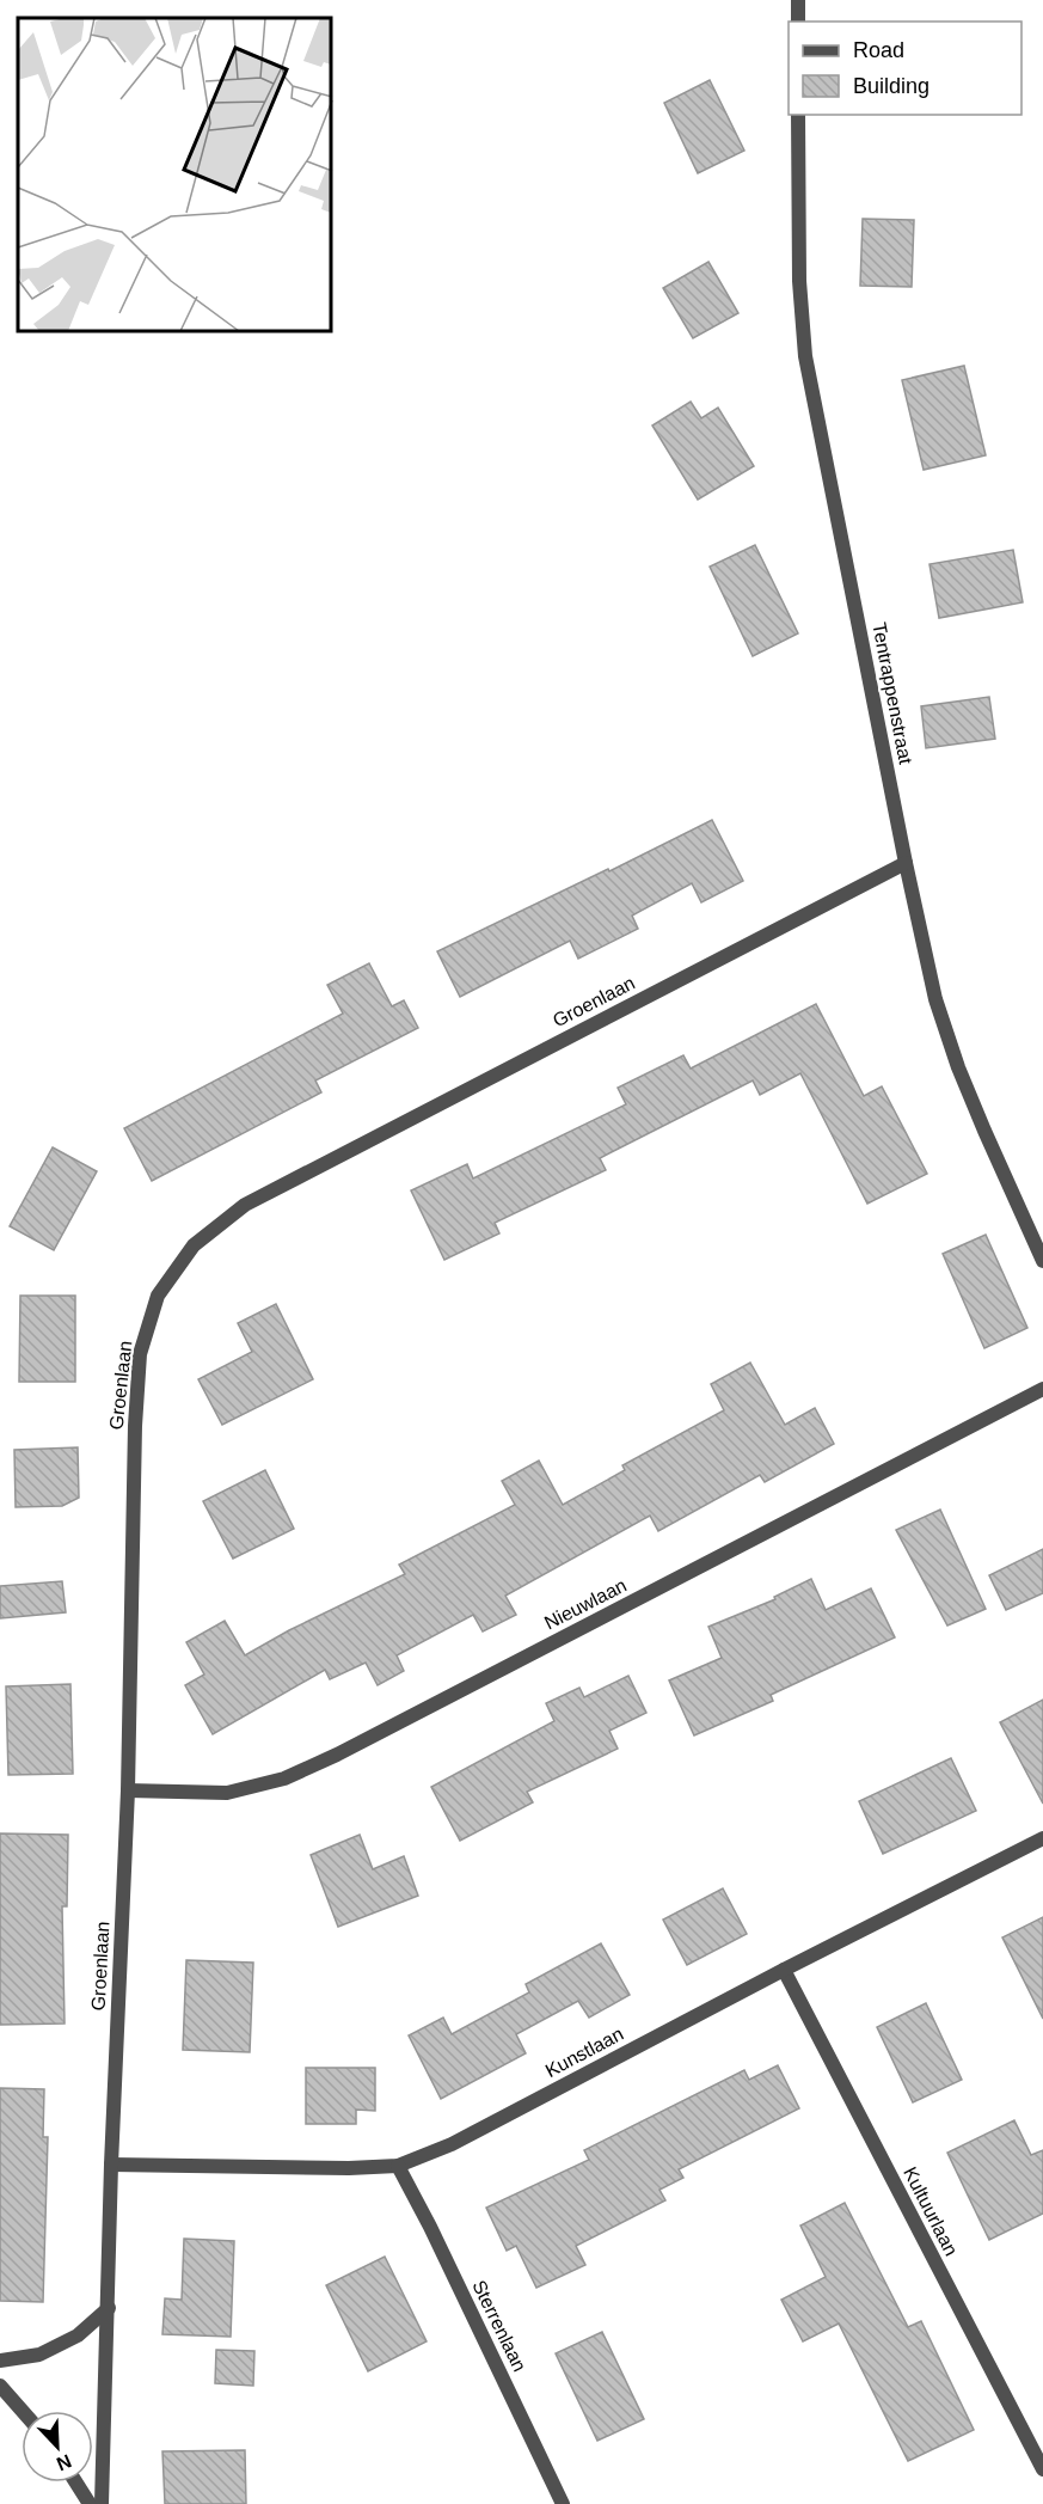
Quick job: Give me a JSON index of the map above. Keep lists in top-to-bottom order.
{
  "streets": {
    "street": [
      "Tentrappenstraat",
      "Groenlaan",
      "Nieuwlaan",
      "Kunstlaan",
      "Kultuurlaan",
      "Sterrenlaan"
    ]
  },
  "crossings": [
    ["Tentrappenstraat", "Groenlaan"],
    ["Groenlaan", "Nieuwlaan"],
    ["Groenlaan", "Kunstlaan"],
    ["Kunstlaan", "Kultuurlaan"],
    ["Kunstlaan", "Sterrenlaan"]
  ],
  "legend": ["Road", "Building"],
  "north": "bottom right"
}
